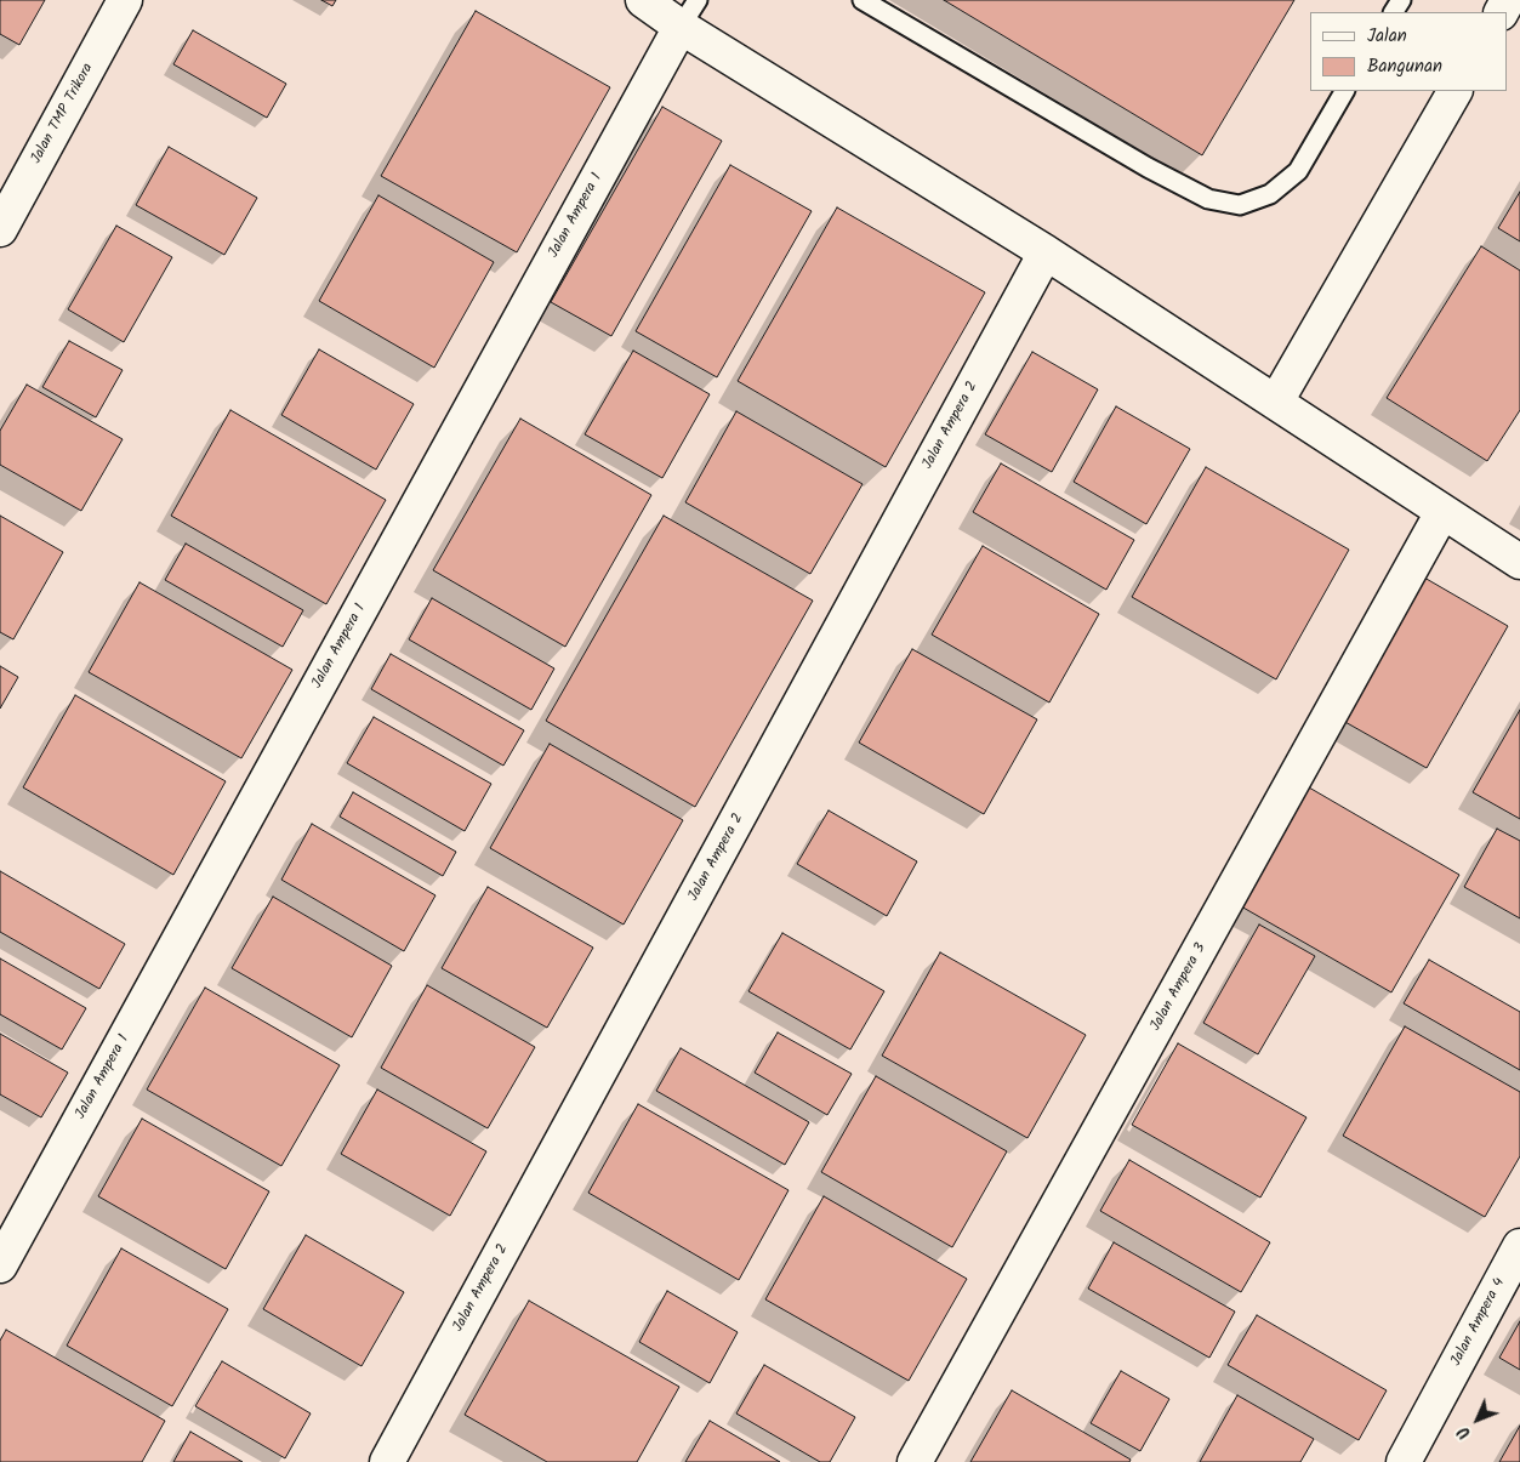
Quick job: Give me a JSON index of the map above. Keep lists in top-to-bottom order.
{
  "streets": {
    "main road": [
      "Jalan TMP Trikora",
      "Jalan Ampera 1",
      "Jalan Ampera 2",
      "Jalan Ampera 3",
      "Jalan Ampera 4"
    ]
  },
  "legend": ["Jalan", "Bangunan"],
  "north": "bottom left"
}
